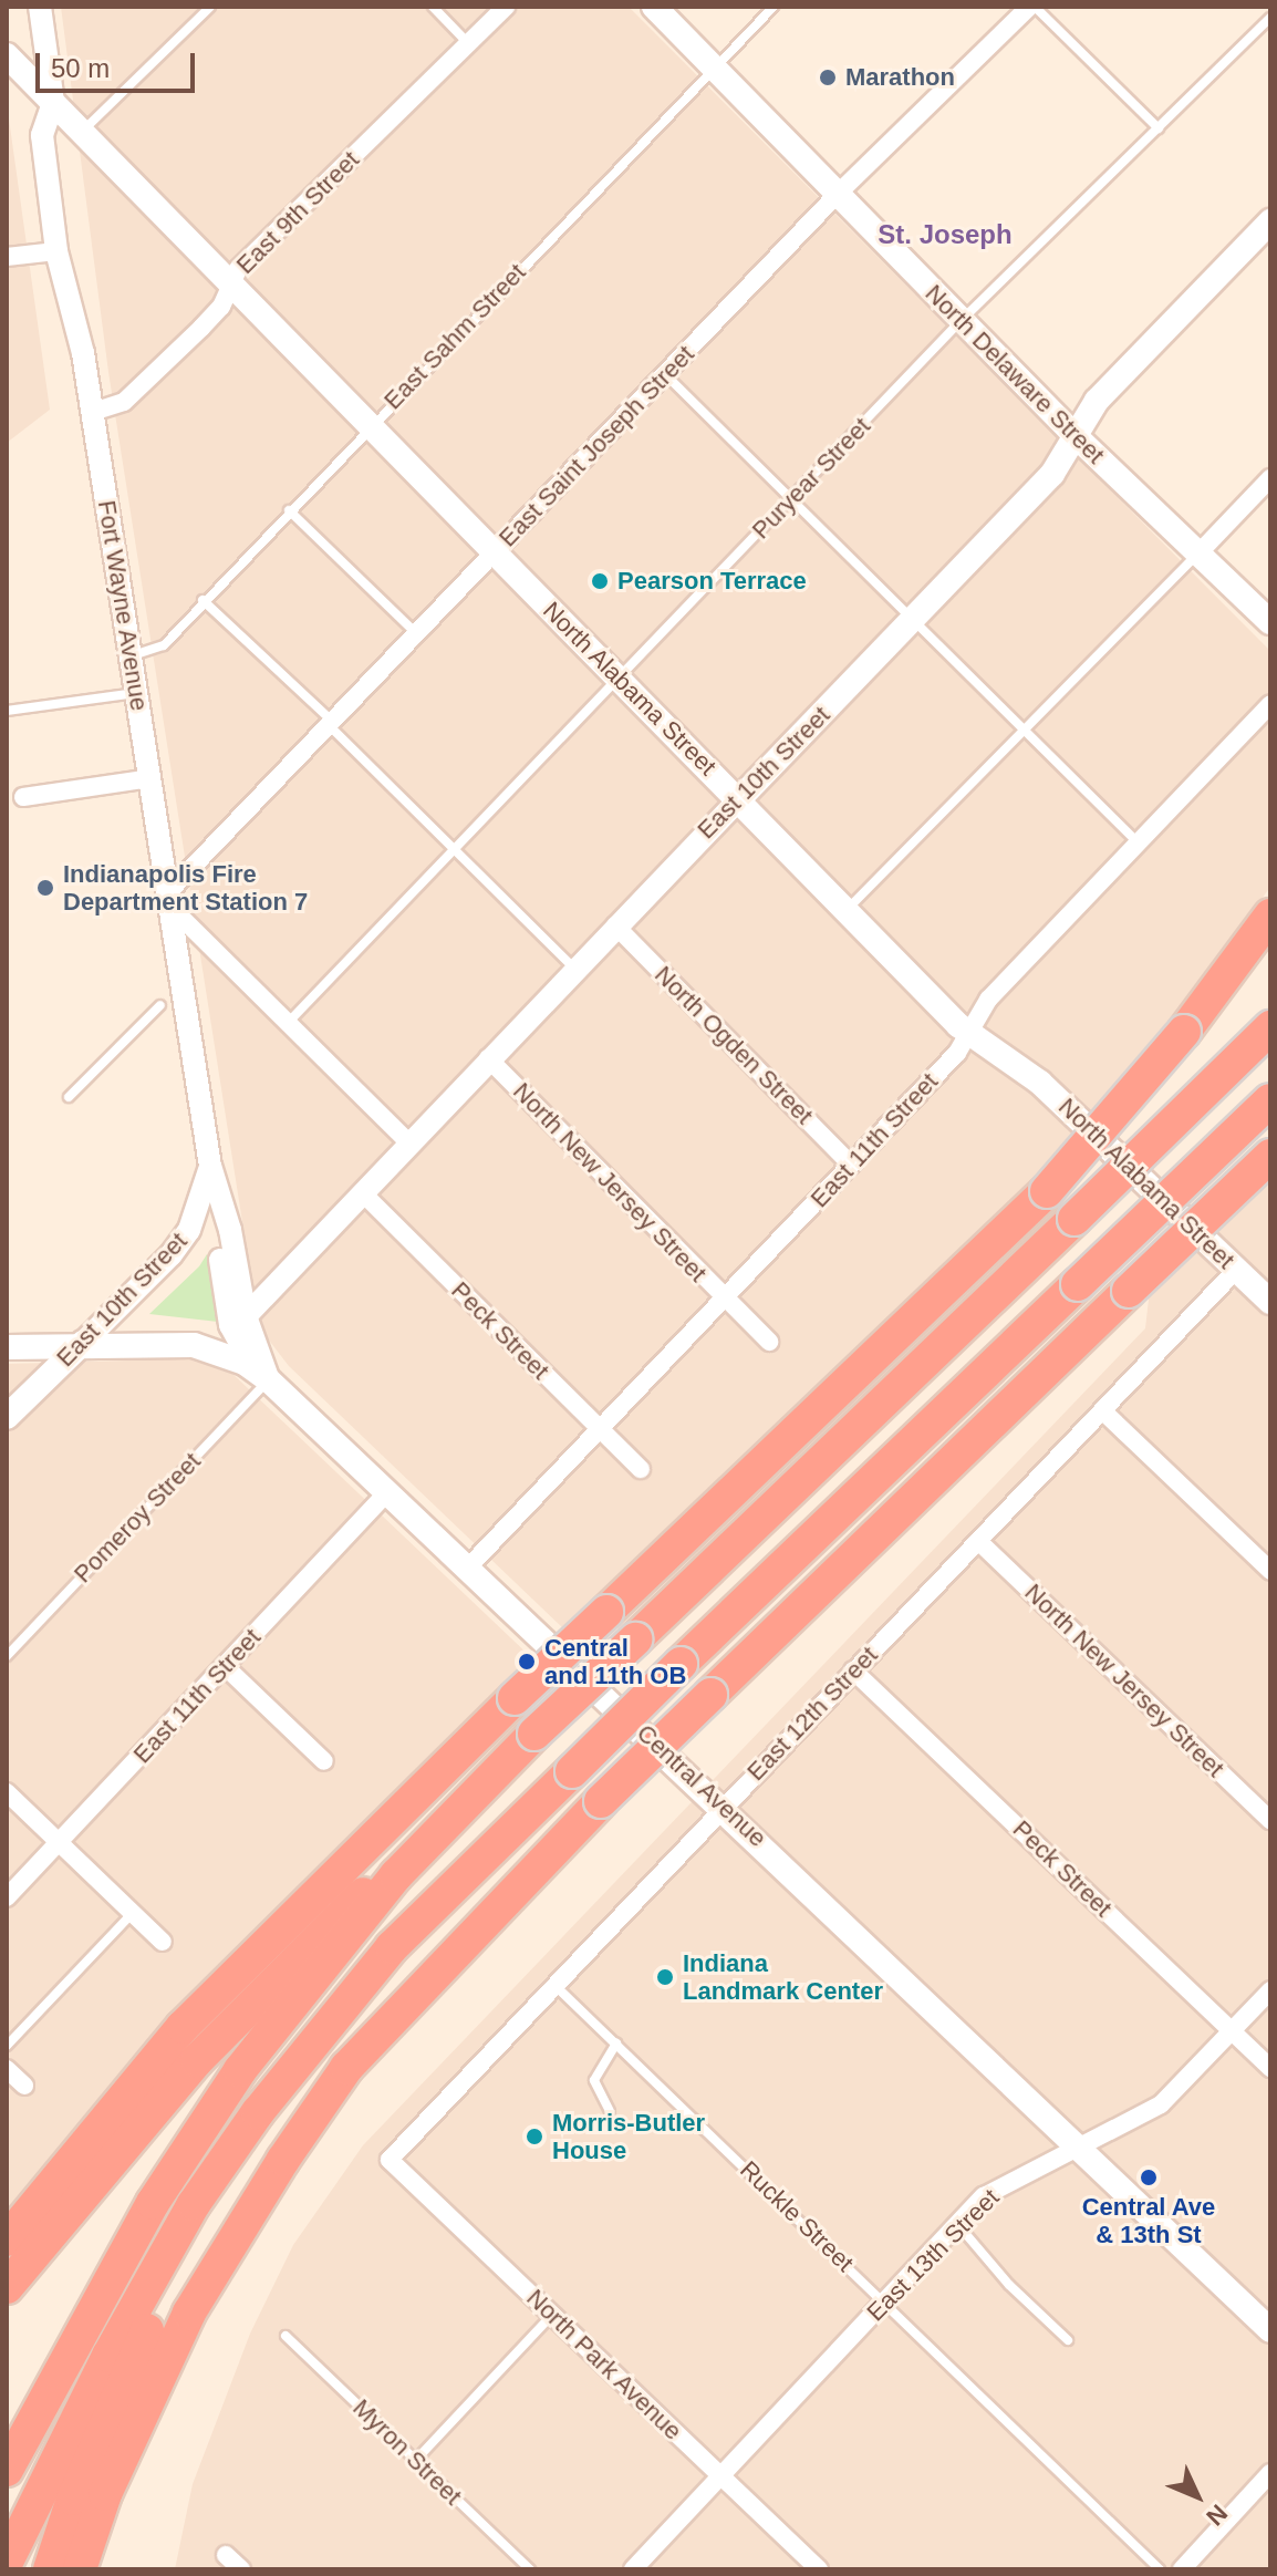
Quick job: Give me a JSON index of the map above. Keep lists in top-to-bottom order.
{
  "streets": {
    "main road": [
      "North Delaware Street",
      "North Alabama Street",
      "East 10th Street",
      "Central Avenue"
    ],
    "street": [
      "East 9th Street",
      "East Saint Joseph Street",
      "Fort Wayne Avenue",
      "North Ogden Street",
      "East 11th Street",
      "North New Jersey Street",
      "Peck Street",
      "East 12th Street",
      "East 13th Street",
      "North Park Avenue"
    ],
    "lane": [
      "East Sahm Street",
      "Puryear Street",
      "Pomeroy Street",
      "Ruckle Street",
      "Myron Street"
    ]
  },
  "crossings": [
    ["East 9th Street", "Fort Wayne Avenue"],
    ["East 9th Street", "North Alabama Street"],
    ["East Sahm Street", "North Delaware Street"],
    ["East Sahm Street", "Fort Wayne Avenue"],
    ["East Sahm Street", "North Alabama Street"],
    ["North Delaware Street", "East Saint Joseph Street"],
    ["North Delaware Street", "Puryear Street"],
    ["North Delaware Street", "East 10th Street"],
    ["East Saint Joseph Street", "Fort Wayne Avenue"],
    ["East Saint Joseph Street", "North Alabama Street"],
    ["Puryear Street", "North Alabama Street"],
    ["Fort Wayne Avenue", "North Alabama Street"],
    ["Fort Wayne Avenue", "East 10th Street"],
    ["Fort Wayne Avenue", "Pomeroy Street"],
    ["Fort Wayne Avenue", "Central Avenue"],
    ["North Alabama Street", "East 10th Street"],
    ["North Alabama Street", "East 11th Street"],
    ["North Alabama Street", "East 12th Street"],
    ["East 10th Street", "North Ogden Street"],
    ["East 10th Street", "North New Jersey Street"],
    ["East 10th Street", "Peck Street"],
    ["East 10th Street", "Central Avenue"],
    ["North Ogden Street", "East 11th Street"],
    ["East 11th Street", "North New Jersey Street"],
    ["East 11th Street", "Peck Street"],
    ["East 11th Street", "Central Avenue"],
    ["North New Jersey Street", "East 12th Street"],
    ["Peck Street", "East 12th Street"],
    ["Peck Street", "East 13th Street"],
    ["Pomeroy Street", "Central Avenue"],
    ["East 12th Street", "Central Avenue"],
    ["East 12th Street", "Ruckle Street"],
    ["East 12th Street", "North Park Avenue"],
    ["Central Avenue", "East 13th Street"],
    ["Ruckle Street", "East 13th Street"],
    ["East 13th Street", "North Park Avenue"]
  ],
  "districts": ["St. Joseph"],
  "places": [
    "Marathon",
    "Pearson Terrace",
    "Indianapolis Fire Department Station 7",
    "Central and 11th OB",
    "Indiana Landmark Center",
    "Morris-Butler House",
    "Central Ave & 13th St"
  ],
  "scale_bar": "50 m",
  "north": "bottom right"
}
